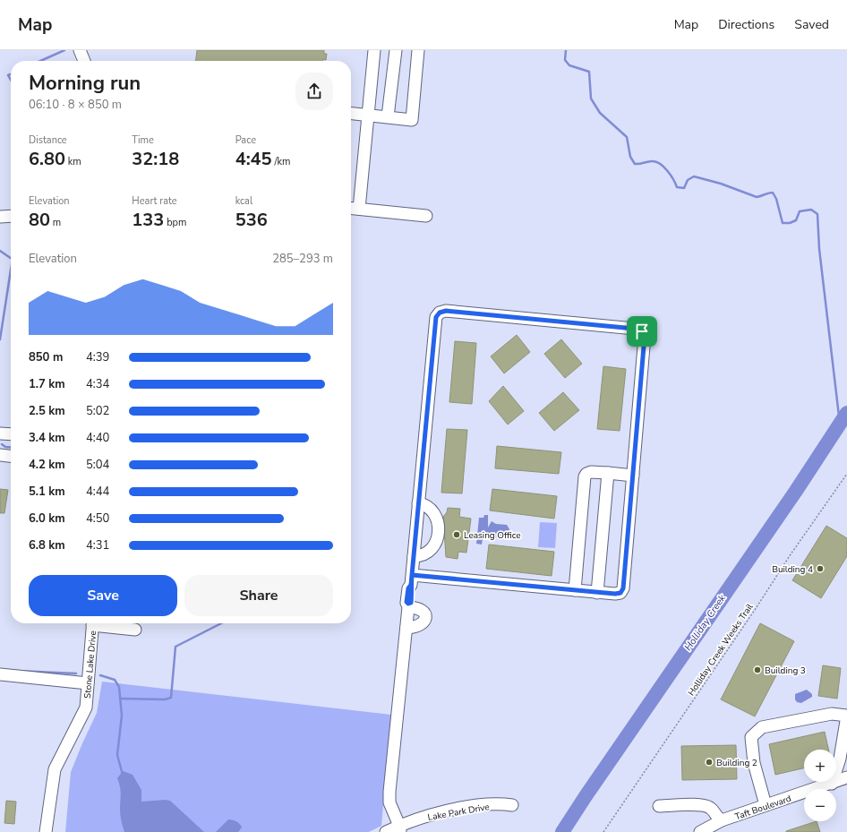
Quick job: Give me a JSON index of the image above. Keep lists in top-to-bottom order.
{
  "streets": {
    "street": ["Stone Lake Drive", "Taft Boulevard", "Lake Park Drive"],
    "path": ["Holliday Creek Weeks Trail"]
  },
  "water": ["Holliday Creek"],
  "places": [
    "Leasing Office",
    "Building 4",
    "Building 3",
    "Building 2"
  ],
  "page": {
    "header": "Map",
    "nav": ["Map", "Directions", "Saved"],
    "heading": ["Morning run", "06:10 · 8 × 850 m"],
    "stats": [
      ["Distance", "6.80 km"],
      ["Time", "32:18"],
      ["Pace", "4:45 /km"],
      ["Elevation", "80 m"],
      ["Heart rate", "133 bpm"],
      ["kcal", "536"]
    ],
    "chart": ["Elevation", "285–293 m"],
    "list": [
      {
        "name": "850 m",
        "note": "4:39"
      },
      {
        "name": "1.7 km",
        "note": "4:34"
      },
      {
        "name": "2.5 km",
        "note": "5:02"
      },
      {
        "name": "3.4 km",
        "note": "4:40"
      },
      {
        "name": "4.2 km",
        "note": "5:04"
      },
      {
        "name": "5.1 km",
        "note": "4:44"
      },
      {
        "name": "6.0 km",
        "note": "4:50"
      },
      {
        "name": "6.8 km",
        "note": "4:31"
      }
    ],
    "buttons": ["Save", "Share"],
    "map_buttons": ["+", "−"]
  }
}
